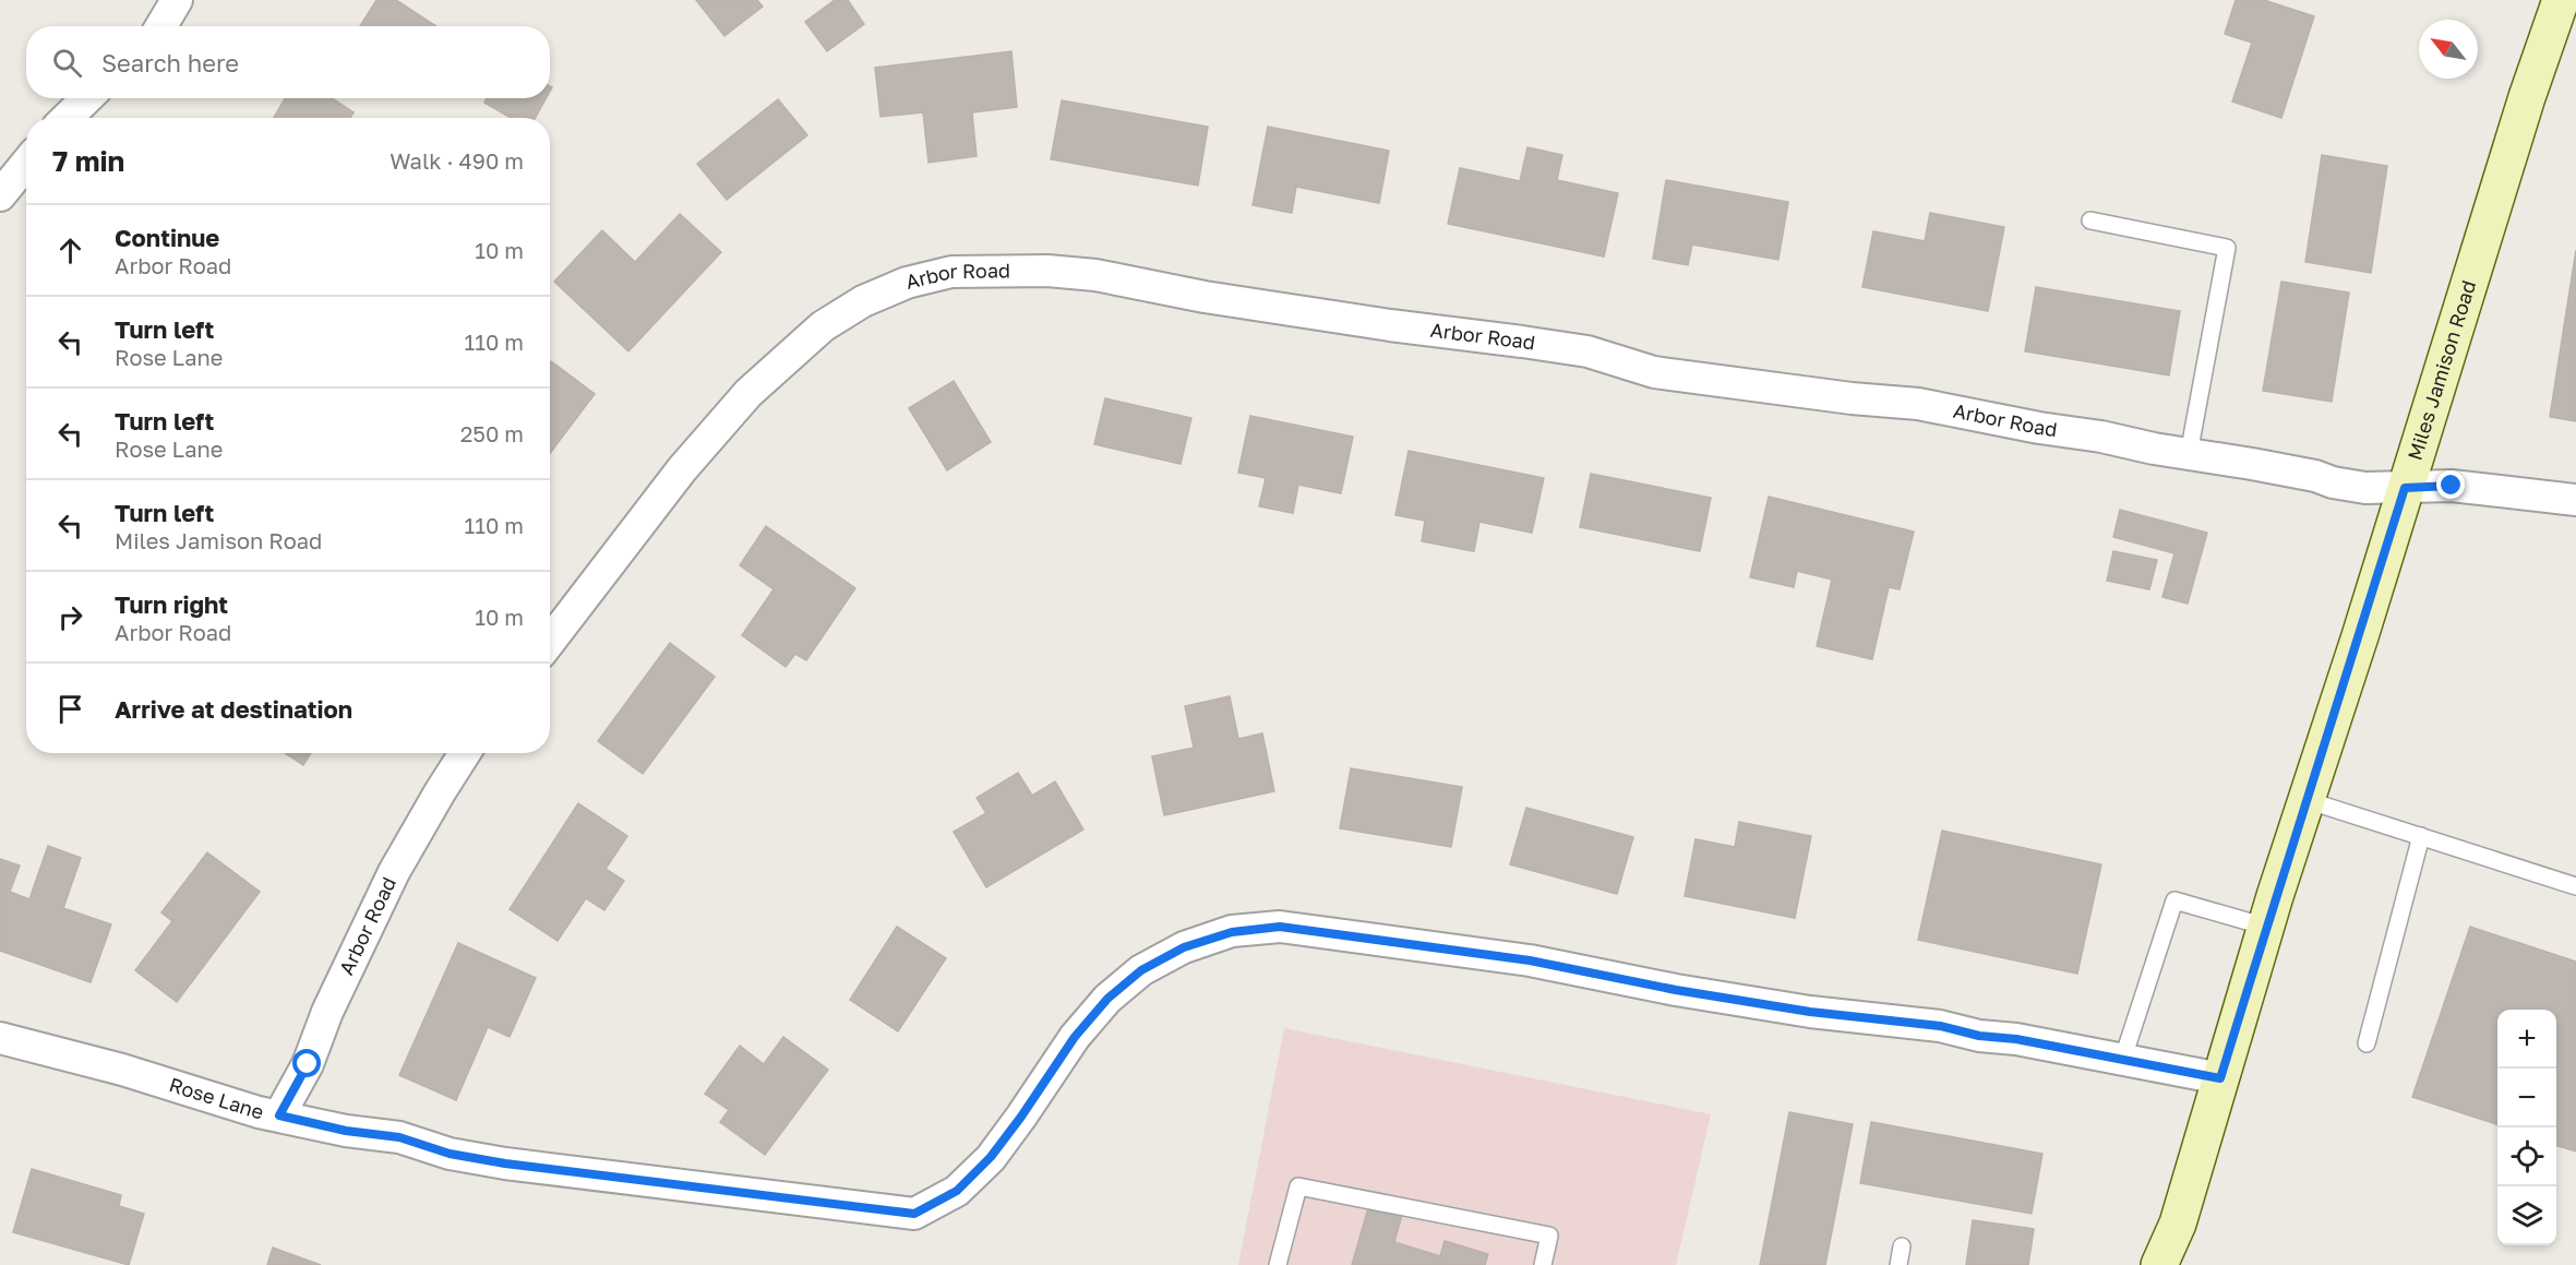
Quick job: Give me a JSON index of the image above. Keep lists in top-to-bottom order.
{
  "streets": {
    "main road": ["Miles Jamison Road"],
    "street": ["Arbor Road", "Rose Lane"]
  },
  "crossings": [
    ["Arbor Road", "Miles Jamison Road"],
    ["Arbor Road", "Rose Lane"],
    ["Miles Jamison Road", "Rose Lane"]
  ],
  "north": "top left",
  "page": {
    "search": "Search here",
    "heading": ["7 min", "Walk · 490 m"],
    "list": [
      ["Continue", "Arbor Road", "10 m"],
      ["Turn left", "Rose Lane", "110 m"],
      ["Turn left", "Rose Lane", "250 m"],
      ["Turn left", "Miles Jamison Road", "110 m"],
      ["Turn right", "Arbor Road", "10 m"],
      "Arrive at destination"
    ],
    "map_buttons": ["+", "−"]
  }
}
